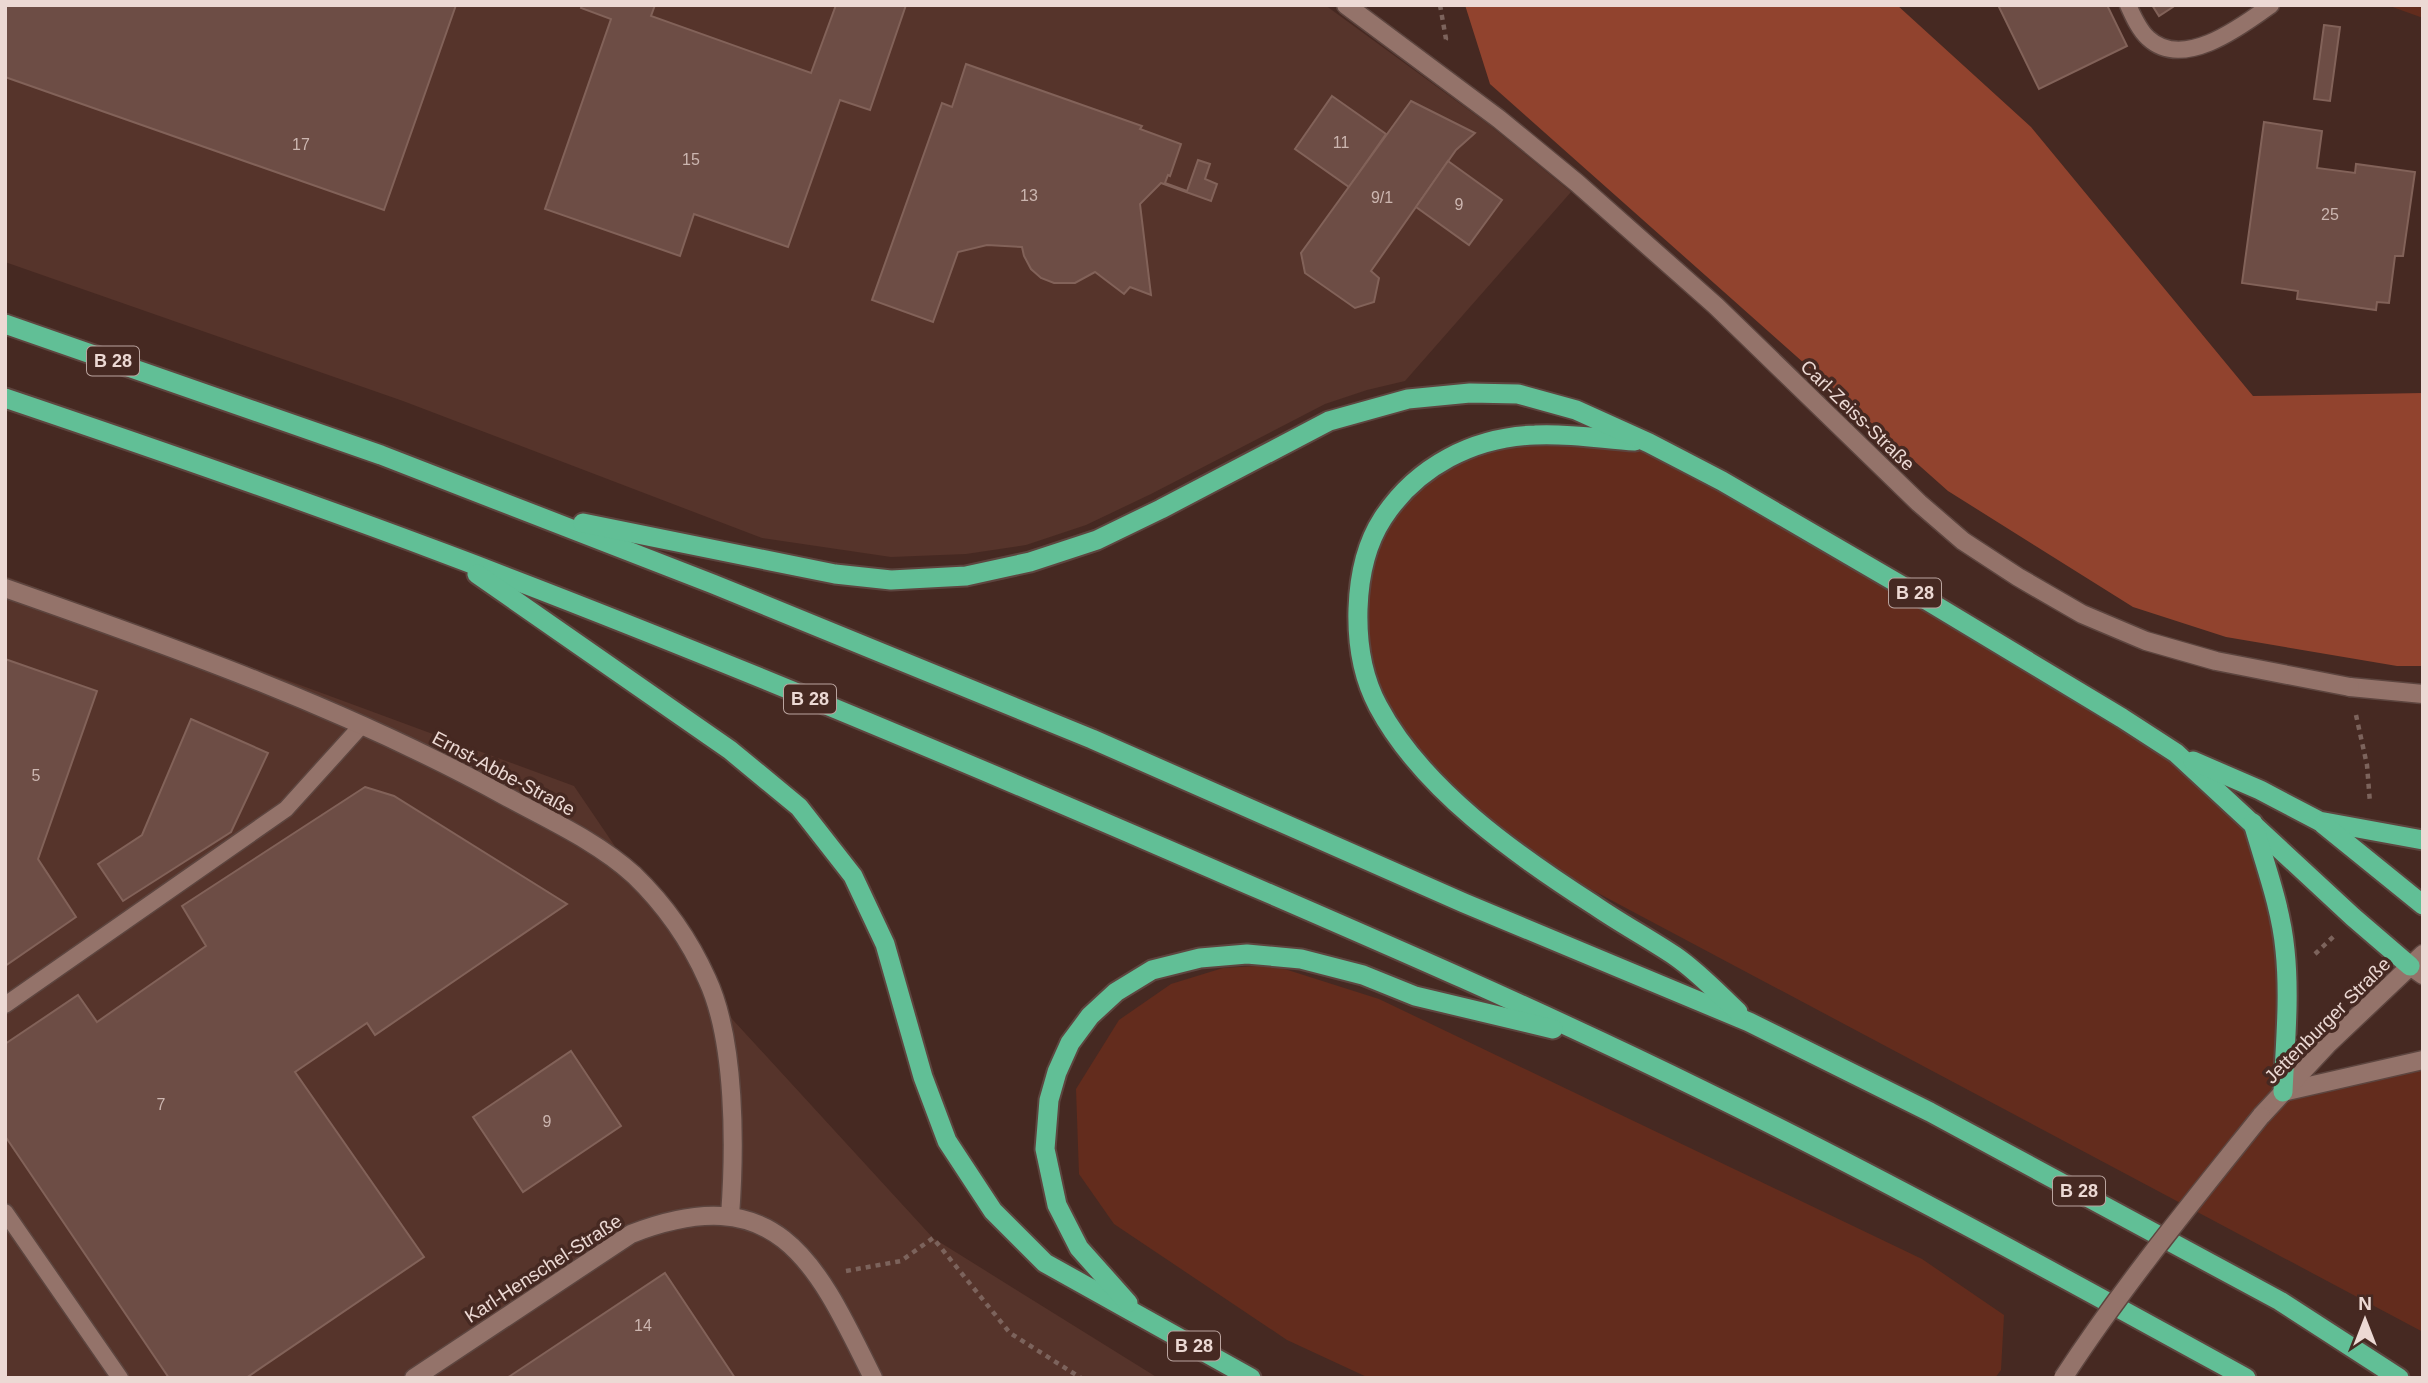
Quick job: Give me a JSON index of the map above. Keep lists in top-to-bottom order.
{
  "streets": {
    "highway": ["B 28"],
    "street": [
      "Carl-Zeiss-Straße",
      "Ernst-Abbe-Straße",
      "Jettenburger Straße",
      "Karl-Henschel-Straße"
    ]
  },
  "crossings": [
    ["B 28", "Jettenburger Straße"],
    ["Ernst-Abbe-Straße", "Karl-Henschel-Straße"]
  ],
  "house_numbers": [
    "11",
    "17",
    "15",
    "13",
    "9/1",
    "9",
    "25",
    "5",
    "7",
    "9",
    "14"
  ],
  "north": "top"
}
